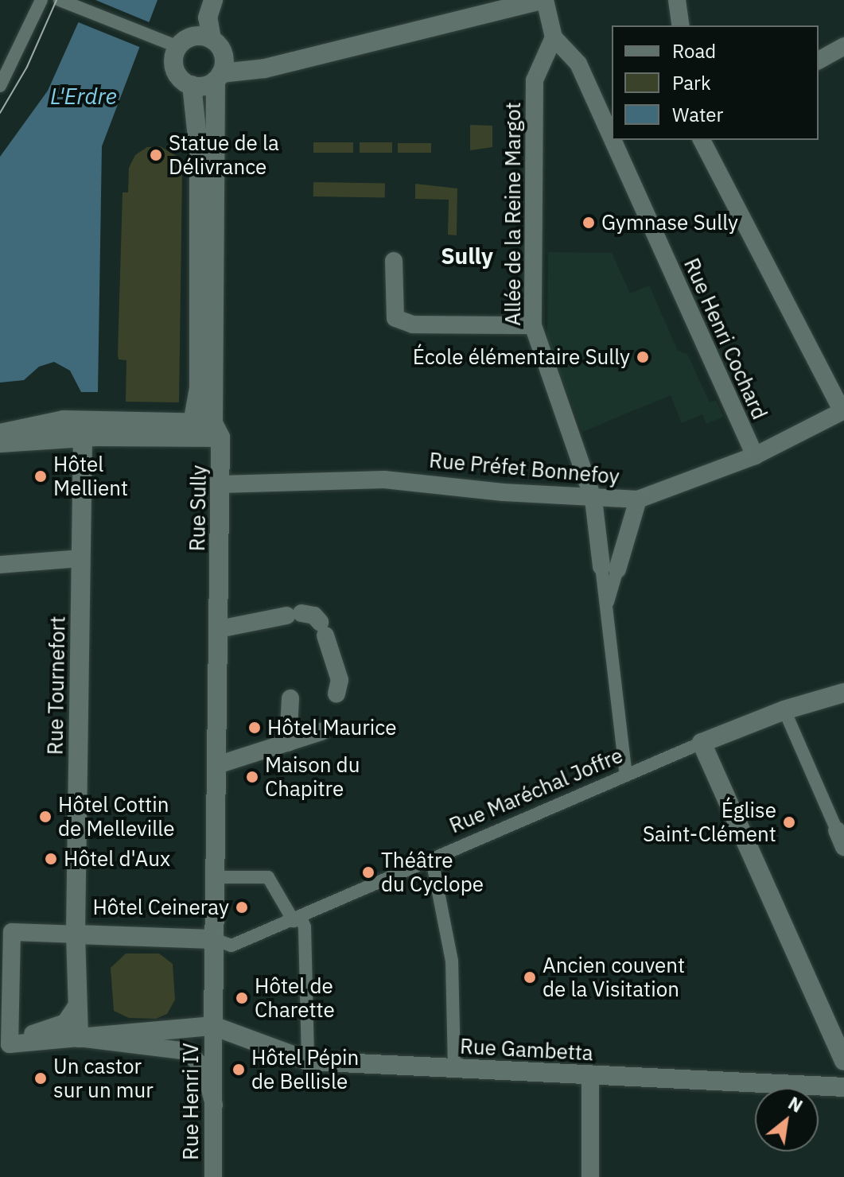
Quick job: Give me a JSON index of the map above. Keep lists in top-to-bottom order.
{
  "streets": {
    "main road": [
      "Rue Sully",
      "Rue Tournefort",
      "Rue Maréchal Joffre",
      "Rue Gambetta"
    ],
    "street": [
      "Allée de la Reine Margot",
      "Rue Henri Cochard",
      "Rue Préfet Bonnefoy",
      "Rue Henri IV"
    ]
  },
  "crossings": [
    ["Allée de la Reine Margot", "Rue Henri Cochard"],
    ["Allée de la Reine Margot", "Rue Préfet Bonnefoy"],
    ["Rue Henri Cochard", "Rue Préfet Bonnefoy"],
    ["Rue Préfet Bonnefoy", "Rue Sully"],
    ["Rue Sully", "Rue Maréchal Joffre"],
    ["Rue Sully", "Rue Gambetta"],
    ["Rue Sully", "Rue Henri IV"],
    ["Rue Gambetta", "Rue Henri IV"]
  ],
  "districts": ["Sully"],
  "water": ["L'Erdre"],
  "places": [
    "Statue de la Délivrance",
    "Gymnase Sully",
    "École élémentaire Sully",
    "Hôtel Mellient",
    "Hôtel Maurice",
    "Maison du Chapitre",
    "Hôtel Cottin de Melleville",
    "Église Saint-Clément",
    "Hôtel d'Aux",
    "Théâtre du Cyclope",
    "Hôtel Ceineray",
    "Ancien couvent de la Visitation",
    "Hôtel de Charette",
    "Hôtel Pépin de Bellisle",
    "Un castor sur un mur"
  ],
  "legend": ["Road", "Park", "Water"],
  "north": "top right"
}
